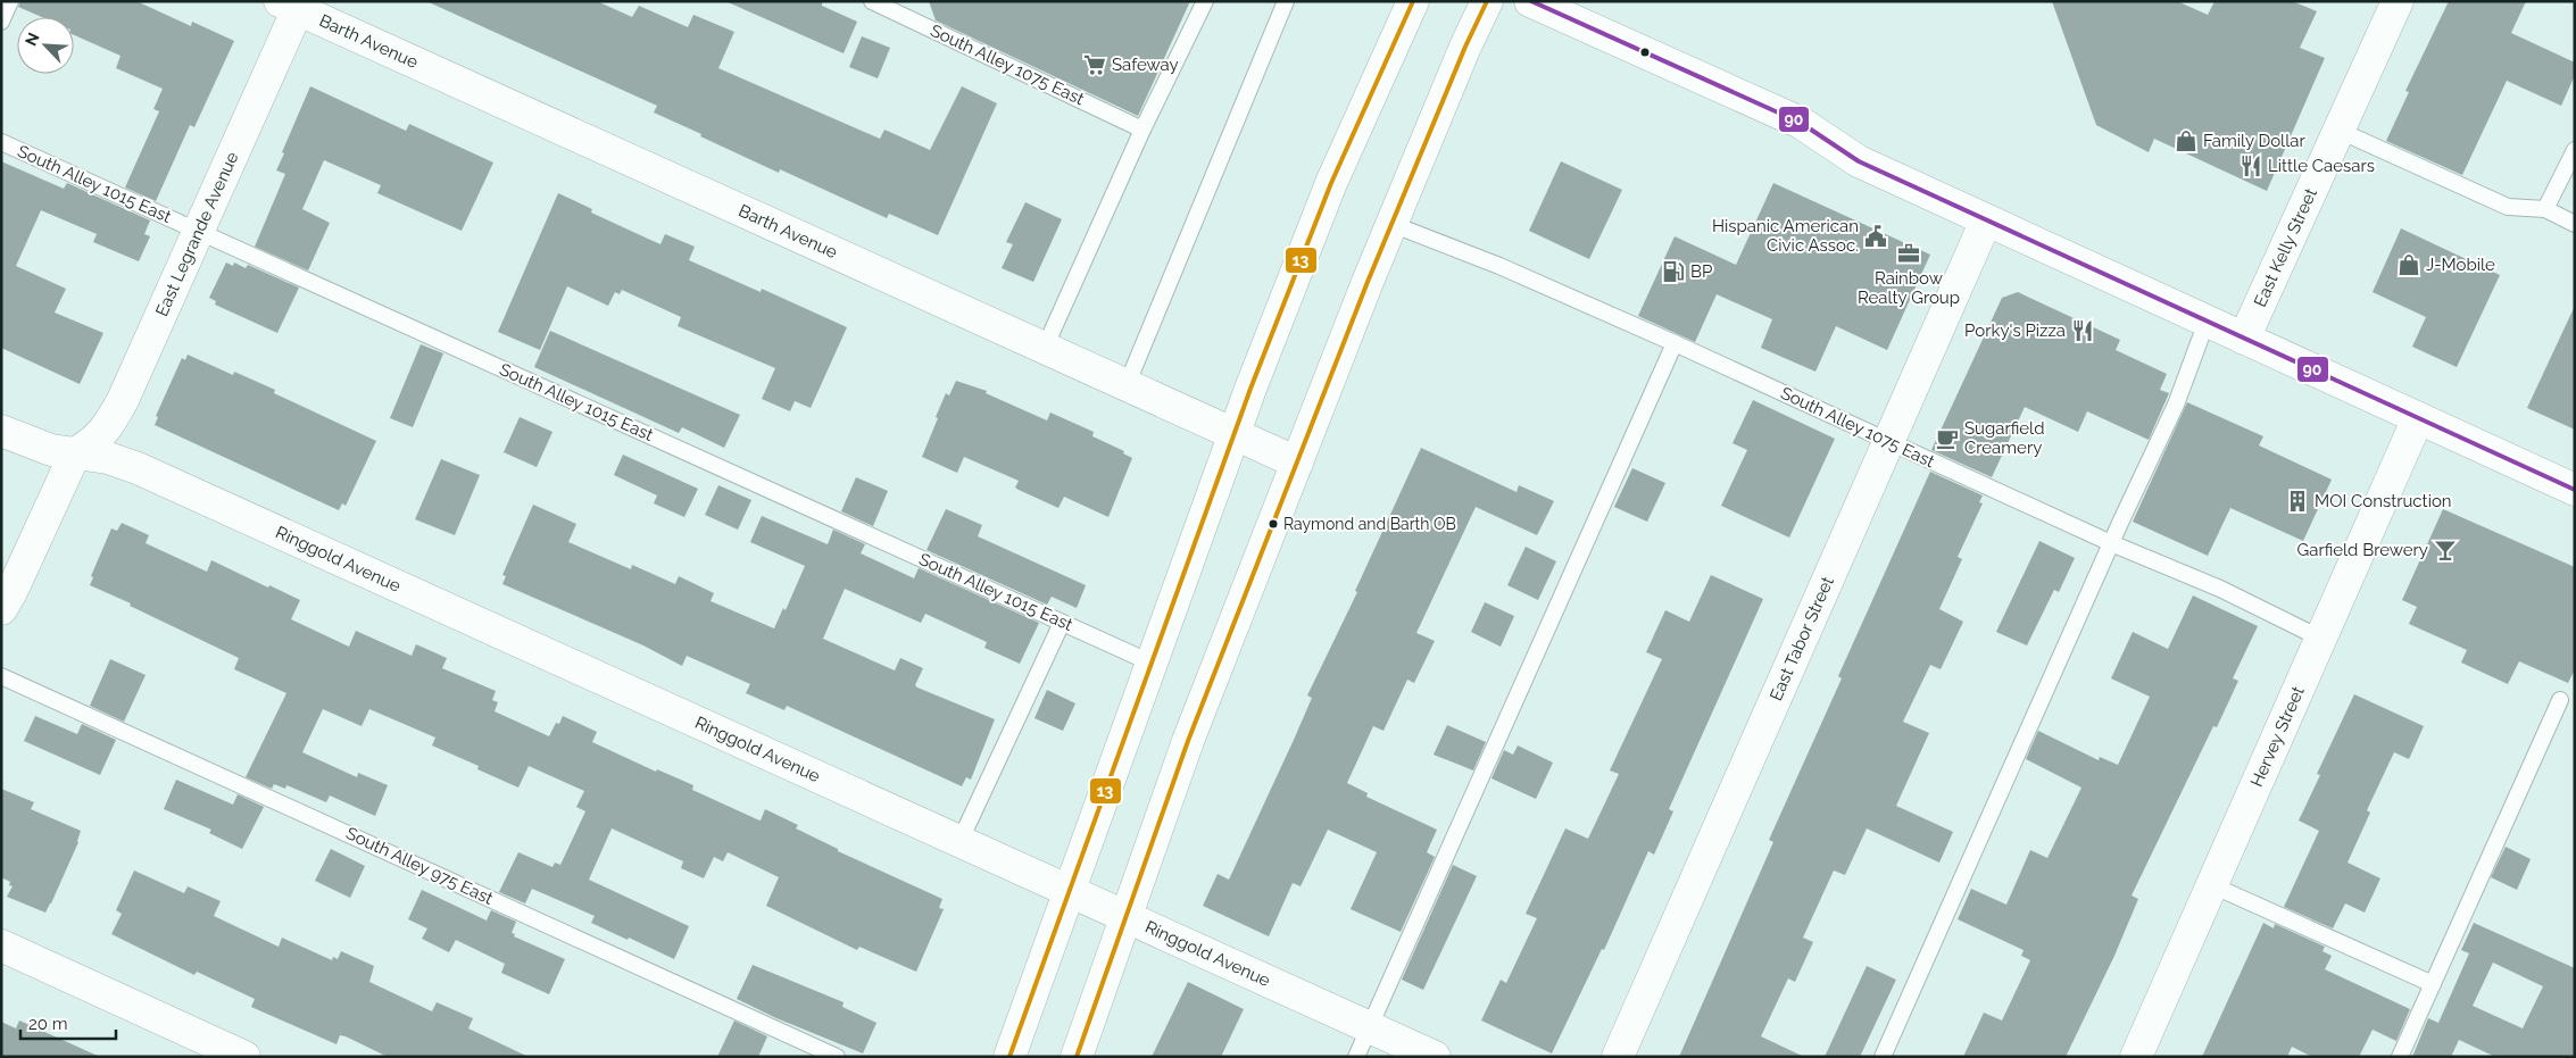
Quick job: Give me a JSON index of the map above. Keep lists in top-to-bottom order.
{
  "streets": {
    "street": [
      "Barth Avenue",
      "East Legrande Avenue",
      "East Kelly Street",
      "Ringgold Avenue",
      "East Tabor Street",
      "Hervey Street"
    ],
    "lane": ["South Alley 1075 East", "South Alley 1015 East", "South Alley 975 East"]
  },
  "crossings": [
    ["Barth Avenue", "East Legrande Avenue"],
    ["South Alley 1075 East", "East Tabor Street"],
    ["South Alley 1075 East", "Hervey Street"],
    ["South Alley 1015 East", "East Legrande Avenue"],
    ["East Legrande Avenue", "Ringgold Avenue"]
  ],
  "places": {
    "supermarket": ["Safeway"],
    "shop": ["Family Dollar", "J-Mobile"],
    "restaurant": ["Little Caesars", "Porky's Pizza"],
    "public building": ["Hispanic American Civic Assoc."],
    "office": ["Rainbow Realty Group"],
    "fuel station": ["BP"],
    "cafe": ["Sugarfield Creamery"],
    "building": ["MOI Construction"],
    "other": ["Raymond and Barth OB"],
    "bar": ["Garfield Brewery"]
  },
  "lines": ["transit line 90", "transit line 13"],
  "scale_bar": "20 m",
  "north": "top left"
}
